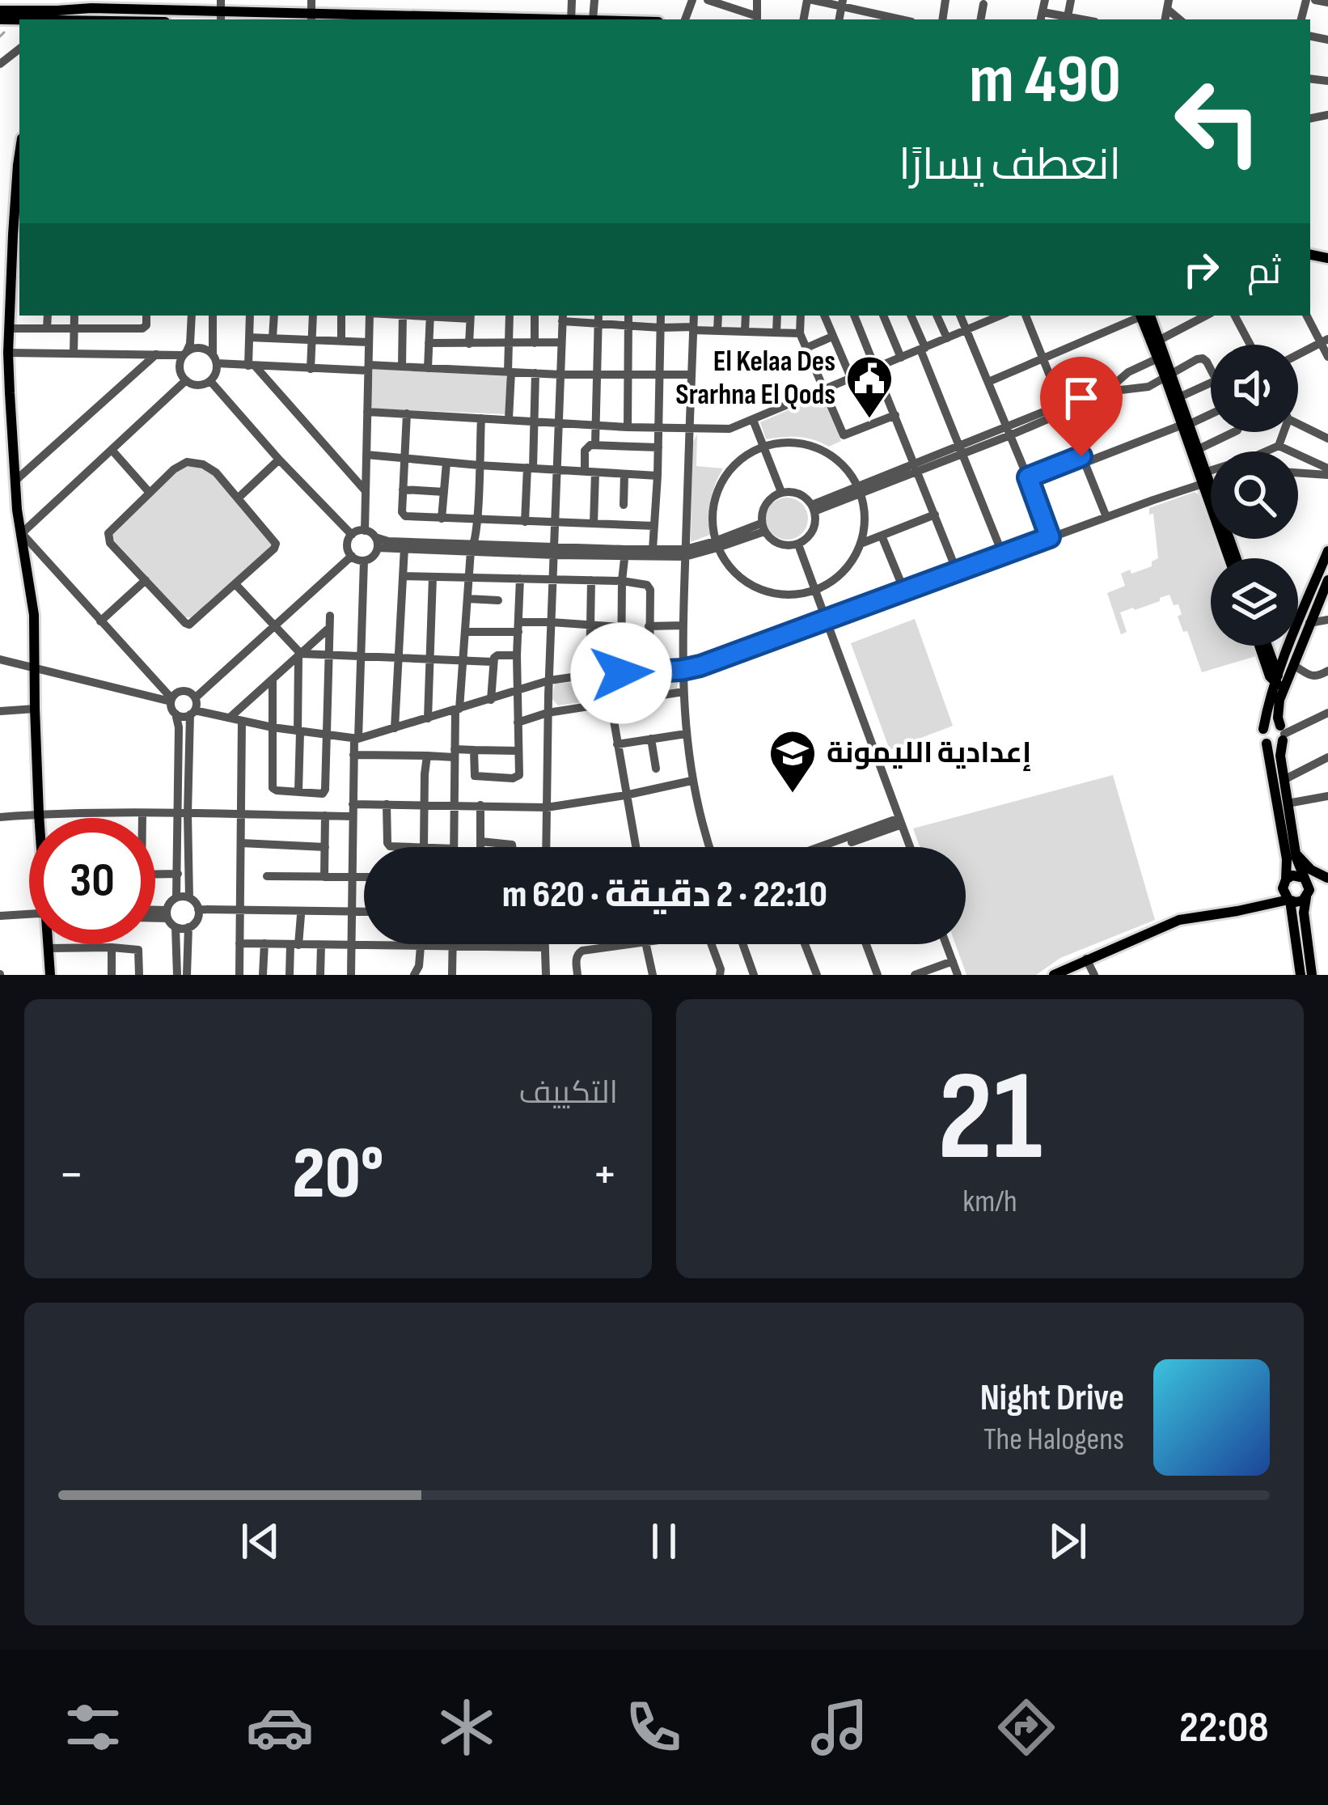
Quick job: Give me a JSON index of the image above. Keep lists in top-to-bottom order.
{
  "places": {
    "public building": ["El Kelaa Des Srarhna El Qods"],
    "school or university": ["إعدادية الليمونة"]
  },
  "page": {
    "turn": ["490 m", "انعطف يسارًا"],
    "then": "ثم",
    "limit": "30",
    "trip": "22:10 · 2 دقيقة · 620 m",
    "tile": [
      ["21", "km/h"],
      "التكييف"
    ],
    "heat": ["−", "20°", "+"],
    "song": ["Night Drive", "The Halogens"],
    "tabs": "22:08"
  }
}
